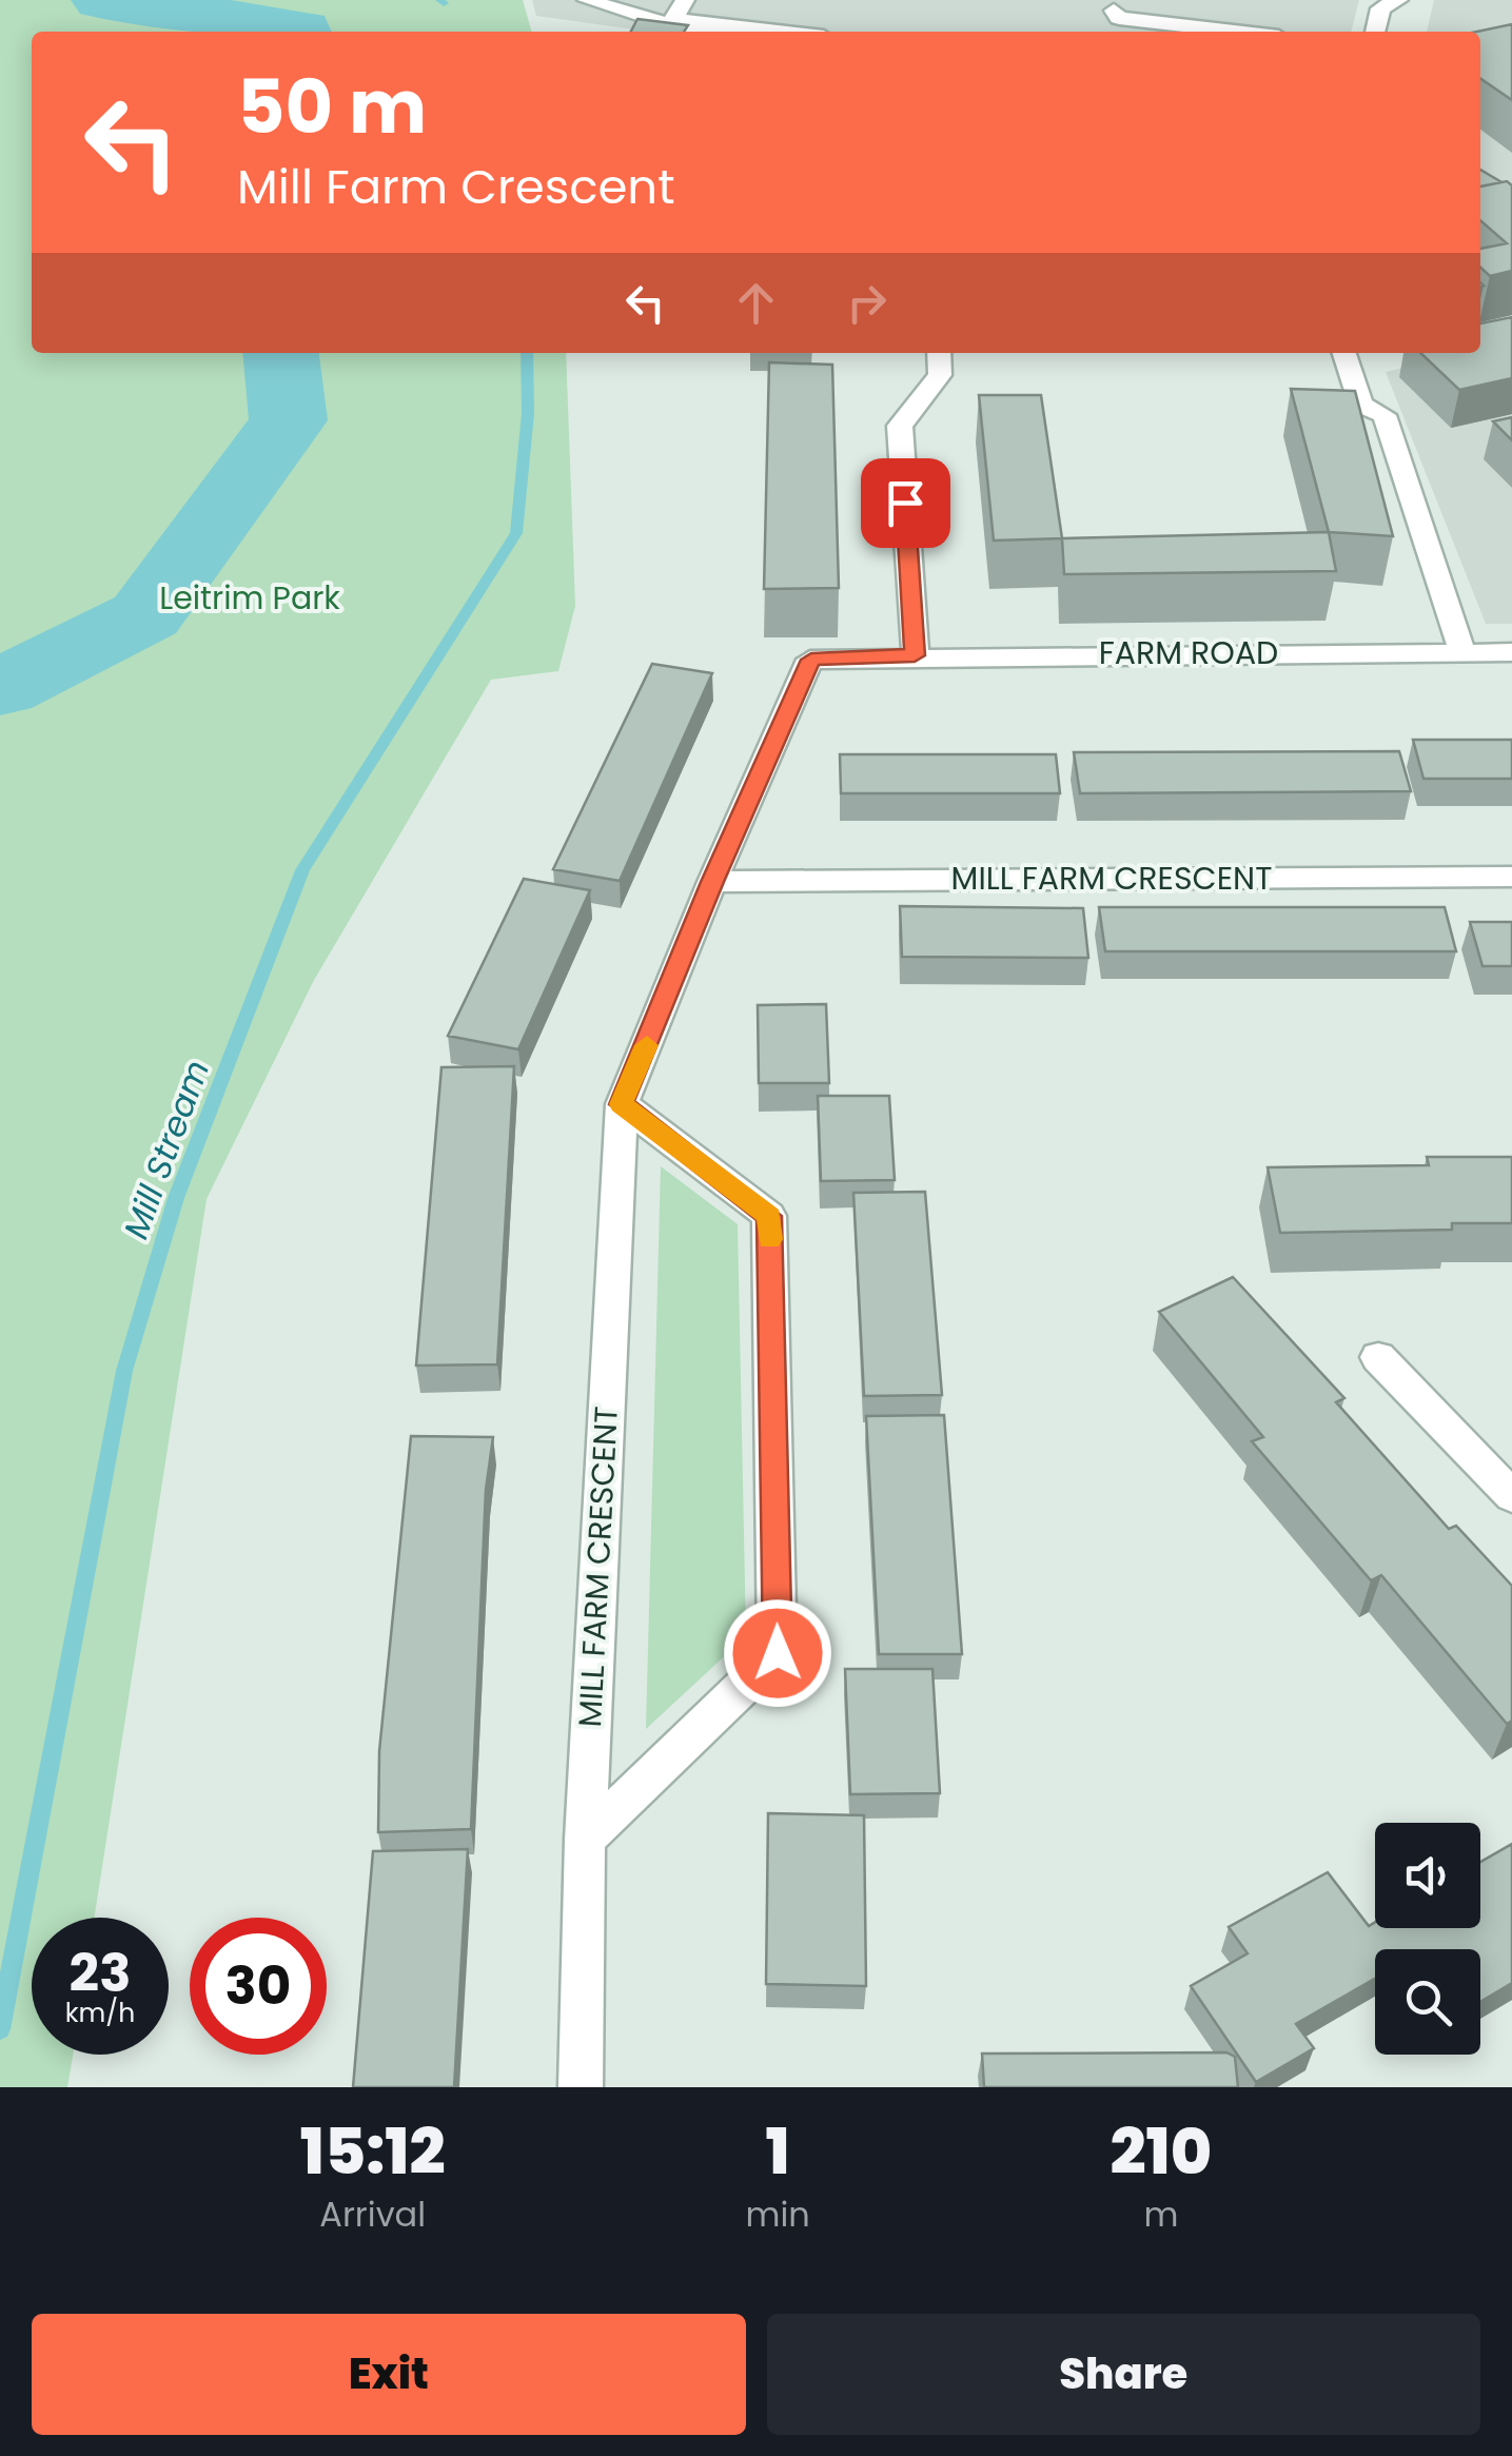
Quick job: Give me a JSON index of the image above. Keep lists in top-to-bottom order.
{
  "streets": {
    "street": ["FARM ROAD", "MILL FARM CRESCENT"]
  },
  "crossings": [
    ["FARM ROAD", "MILL FARM CRESCENT"]
  ],
  "water": ["Mill Stream"],
  "parks": ["Leitrim Park"],
  "page": {
    "turn": ["50 m", "Mill Farm Crescent"],
    "speed": "23 km/h",
    "limit": "30",
    "eta": [
      "15:12",
      "Arrival",
      "1",
      "min",
      "210",
      "m"
    ],
    "buttons": ["Exit", "Share"]
  }
}
